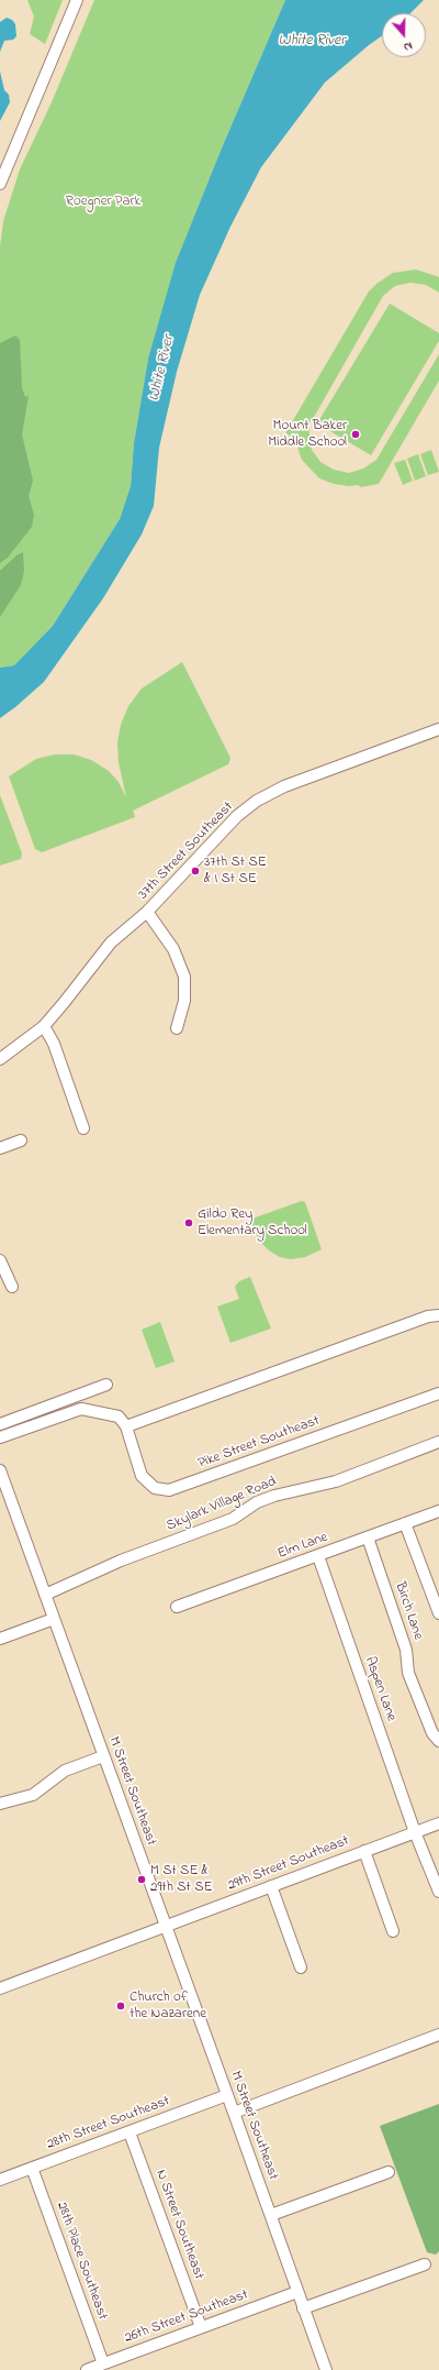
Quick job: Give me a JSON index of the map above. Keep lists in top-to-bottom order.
{
  "streets": {
    "street": [
      "37th Street Southeast",
      "Pike Street Southeast",
      "Skylark Village Road",
      "Elm Lane",
      "Birch Lane",
      "Aspen Lane",
      "M Street Southeast",
      "29th Street Southeast",
      "28th Street Southeast",
      "N Street Southeast",
      "28th Place Southeast",
      "26th Street Southeast"
    ]
  },
  "crossings": [
    ["Skylark Village Road", "M Street Southeast"],
    ["Elm Lane", "Birch Lane"],
    ["Elm Lane", "Aspen Lane"],
    ["Aspen Lane", "29th Street Southeast"],
    ["M Street Southeast", "29th Street Southeast"],
    ["M Street Southeast", "28th Street Southeast"],
    ["M Street Southeast", "26th Street Southeast"],
    ["28th Street Southeast", "N Street Southeast"],
    ["28th Street Southeast", "28th Place Southeast"],
    ["N Street Southeast", "26th Street Southeast"],
    ["28th Place Southeast", "26th Street Southeast"]
  ],
  "water": ["White River"],
  "parks": ["Roegner Park"],
  "places": [
    "Mount Baker Middle School",
    "37th St SE & I St SE",
    "Gildo Rey Elementary School",
    "M St SE & 29th St SE",
    "Church of the Nazarene"
  ],
  "north": "bottom"
}
